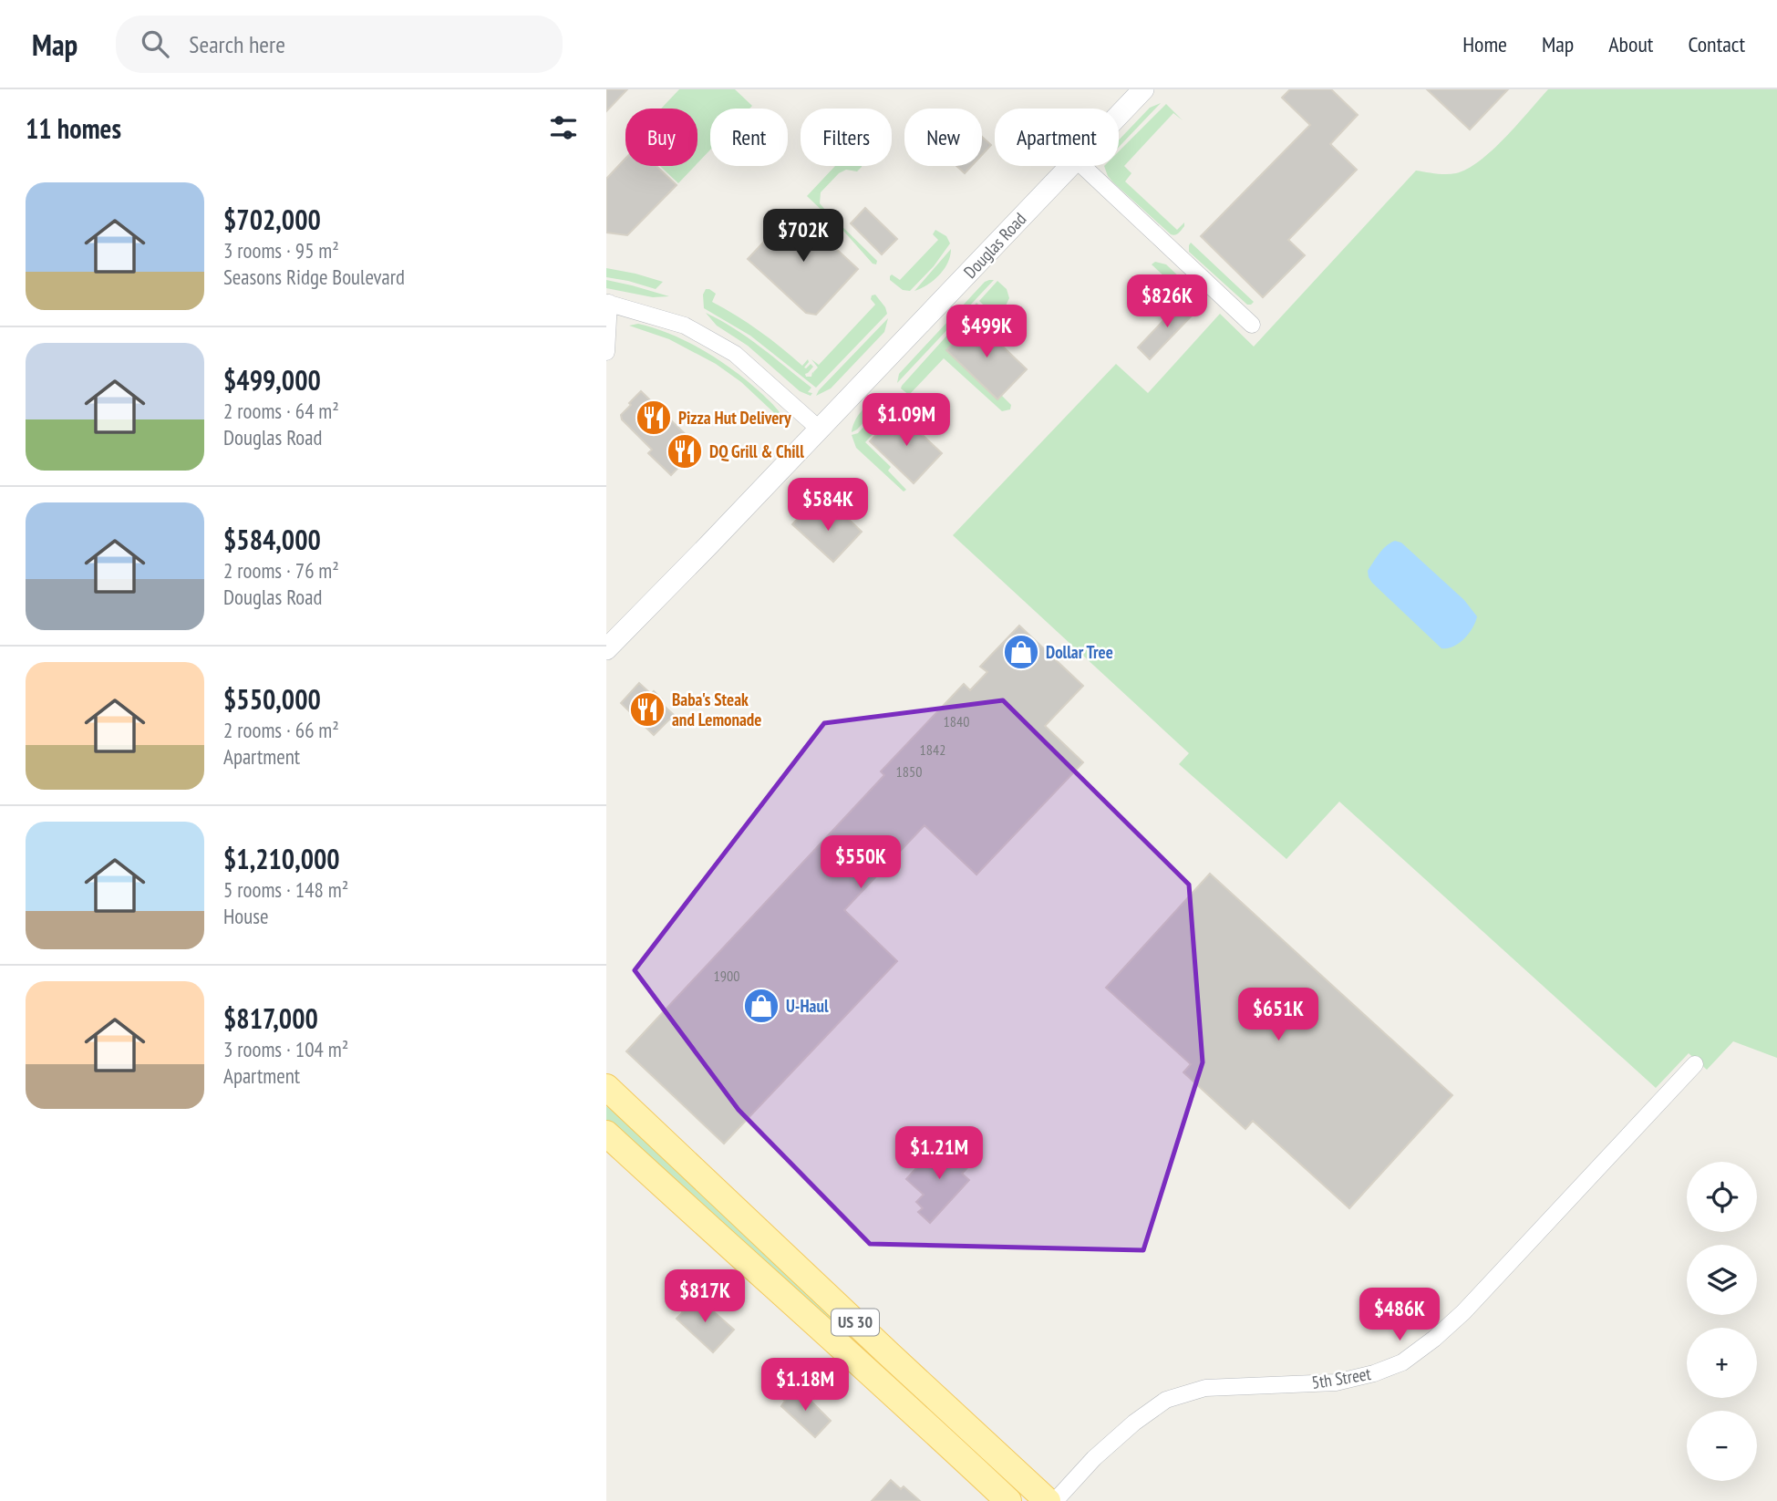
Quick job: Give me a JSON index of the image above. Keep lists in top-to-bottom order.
{
  "streets": {
    "main road": ["US 30"],
    "street": ["Douglas Road", "5th Street"]
  },
  "places": {
    "restaurant": ["Pizza Hut Delivery", "DQ Grill & Chill", "Baba's Steak and Lemonade"],
    "shop": ["Dollar Tree", "U-Haul"]
  },
  "house_numbers": [
    "1840",
    "1842",
    "1850",
    "1900"
  ],
  "page": {
    "header": "Map",
    "search": "Search here",
    "nav": [
      "Home",
      "Map",
      "About",
      "Contact"
    ],
    "heading": "11 homes",
    "chip": [
      "Buy",
      "Rent",
      "Filters",
      "New",
      "Apartment"
    ],
    "list": [
      {
        "name": "$702,000",
        "note": "3 rooms · 95 m² · Seasons Ridge Boulevard"
      },
      {
        "name": "$499,000",
        "note": "2 rooms · 64 m² · Douglas Road"
      },
      {
        "name": "$584,000",
        "note": "2 rooms · 76 m² · Douglas Road"
      },
      {
        "name": "$550,000",
        "note": "2 rooms · 66 m² · Apartment"
      },
      {
        "name": "$1,210,000",
        "note": "5 rooms · 148 m² · House"
      },
      {
        "name": "$817,000",
        "note": "3 rooms · 104 m² · Apartment"
      }
    ],
    "price": [
      "$702K",
      "$826K",
      "$499K",
      "$1.09M",
      "$584K",
      "$550K",
      "$651K",
      "$1.21M",
      "$817K",
      "$486K",
      "$1.18M"
    ],
    "map_buttons": ["+", "−"]
  }
}
